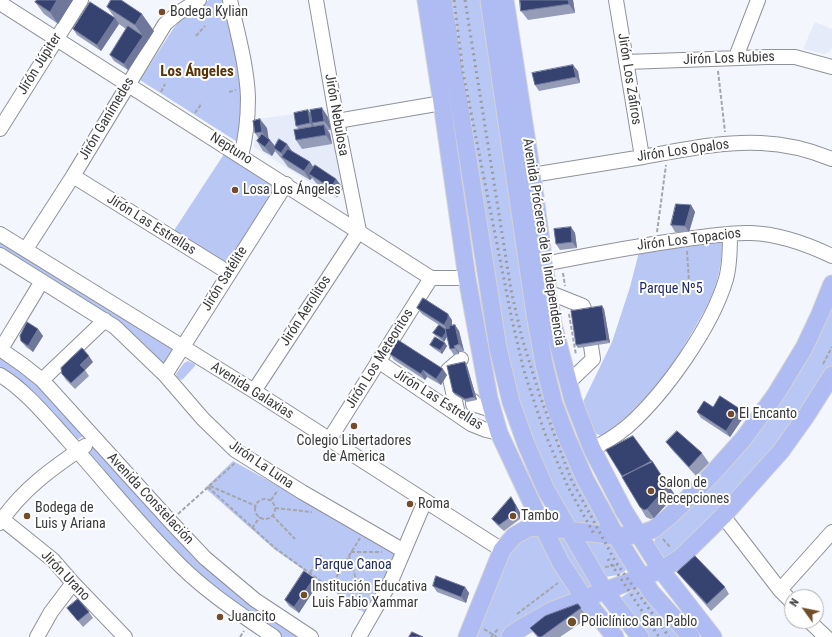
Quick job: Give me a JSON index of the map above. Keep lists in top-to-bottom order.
{
  "streets": {
    "main road": ["Avenida Próceres de la Independencia"],
    "street": [
      "Jirón Los Rubies",
      "Jirón Júpiter",
      "Jirón Los Zafiros",
      "Jirón Nebulosa",
      "Jirón Ganímedes",
      "Neptuno",
      "Jirón Los Opalos",
      "Jirón Las Estrellas",
      "Jirón Los Topacios",
      "Jirón Satélite",
      "Jirón Aerolitos",
      "Jirón Los Meteoritos",
      "Avenida Galaxias",
      "Jirón La Luna",
      "Avenida Constelación",
      "Jirón Urano"
    ]
  },
  "crossings": [
    ["Jirón Los Rubies", "Jirón Los Zafiros"],
    ["Jirón Júpiter", "Neptuno"],
    ["Jirón Los Zafiros", "Jirón Los Opalos"],
    ["Jirón Nebulosa", "Neptuno"],
    ["Jirón Nebulosa", "Jirón Aerolitos"],
    ["Jirón Ganímedes", "Neptuno"],
    ["Jirón Ganímedes", "Jirón Las Estrellas"],
    ["Jirón Ganímedes", "Avenida Galaxias"],
    ["Neptuno", "Jirón Satélite"],
    ["Neptuno", "Jirón Aerolitos"],
    ["Neptuno", "Jirón Los Meteoritos"],
    ["Jirón Los Opalos", "Avenida Próceres de la Independencia"],
    ["Jirón Las Estrellas", "Jirón Satélite"],
    ["Jirón Las Estrellas", "Jirón Los Meteoritos"],
    ["Jirón Los Topacios", "Avenida Próceres de la Independencia"],
    ["Jirón Satélite", "Avenida Galaxias"],
    ["Jirón Satélite", "Jirón La Luna"],
    ["Jirón Aerolitos", "Avenida Galaxias"],
    ["Jirón Los Meteoritos", "Avenida Galaxias"]
  ],
  "districts": ["Los Ángeles"],
  "parks": ["Parque Nº5", "Parque Canoa"],
  "places": [
    "Bodega Kylian",
    "Losa Los Ángeles",
    "El Encanto",
    "Colegio Libertadores de America",
    "Salon de Recepciones",
    "Roma",
    "Bodega de Luis y Ariana",
    "Tambo",
    "Institución Educativa Luis Fabio Xammar",
    "Juancito",
    "Policlínico San Pablo"
  ],
  "north": "top left"
}
